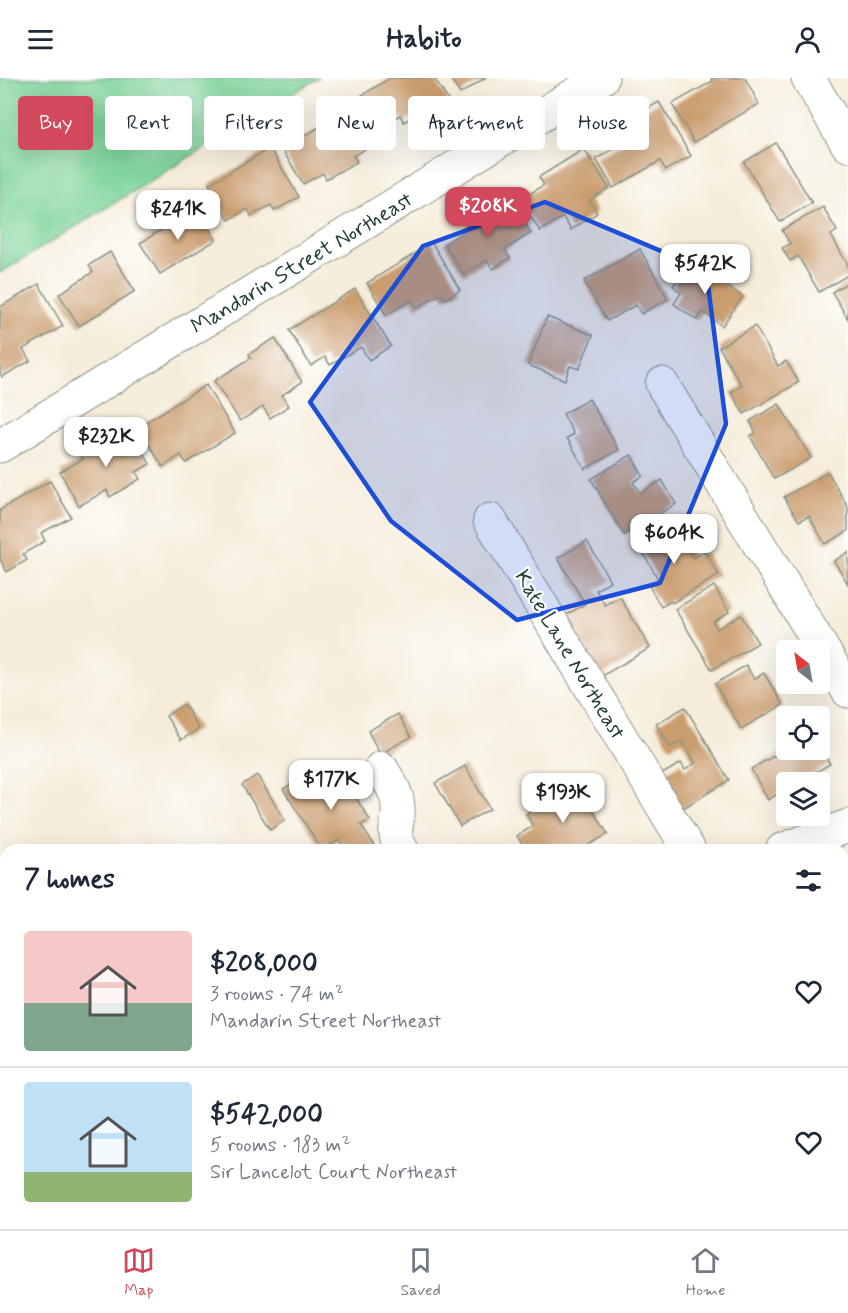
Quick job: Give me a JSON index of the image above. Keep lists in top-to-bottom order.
{
  "streets": {
    "street": ["Mandarin Street Northeast", "Kate Lane Northeast"]
  },
  "north": "top left",
  "page": {
    "header": "Habito",
    "chip": [
      "Buy",
      "Rent",
      "Filters",
      "New",
      "Apartment",
      "House"
    ],
    "price": [
      "$208K",
      "$241K",
      "$542K",
      "$232K",
      "$604K",
      "$177K",
      "$193K"
    ],
    "heading": "7 homes",
    "list": [
      {
        "name": "$208,000",
        "note": "3 rooms · 74 m² · Mandarin Street Northeast"
      },
      {
        "name": "$542,000",
        "note": "5 rooms · 183 m² · Sir Lancelot Court Northeast"
      }
    ],
    "tabs": ["Map", "Saved", "Home"]
  }
}
